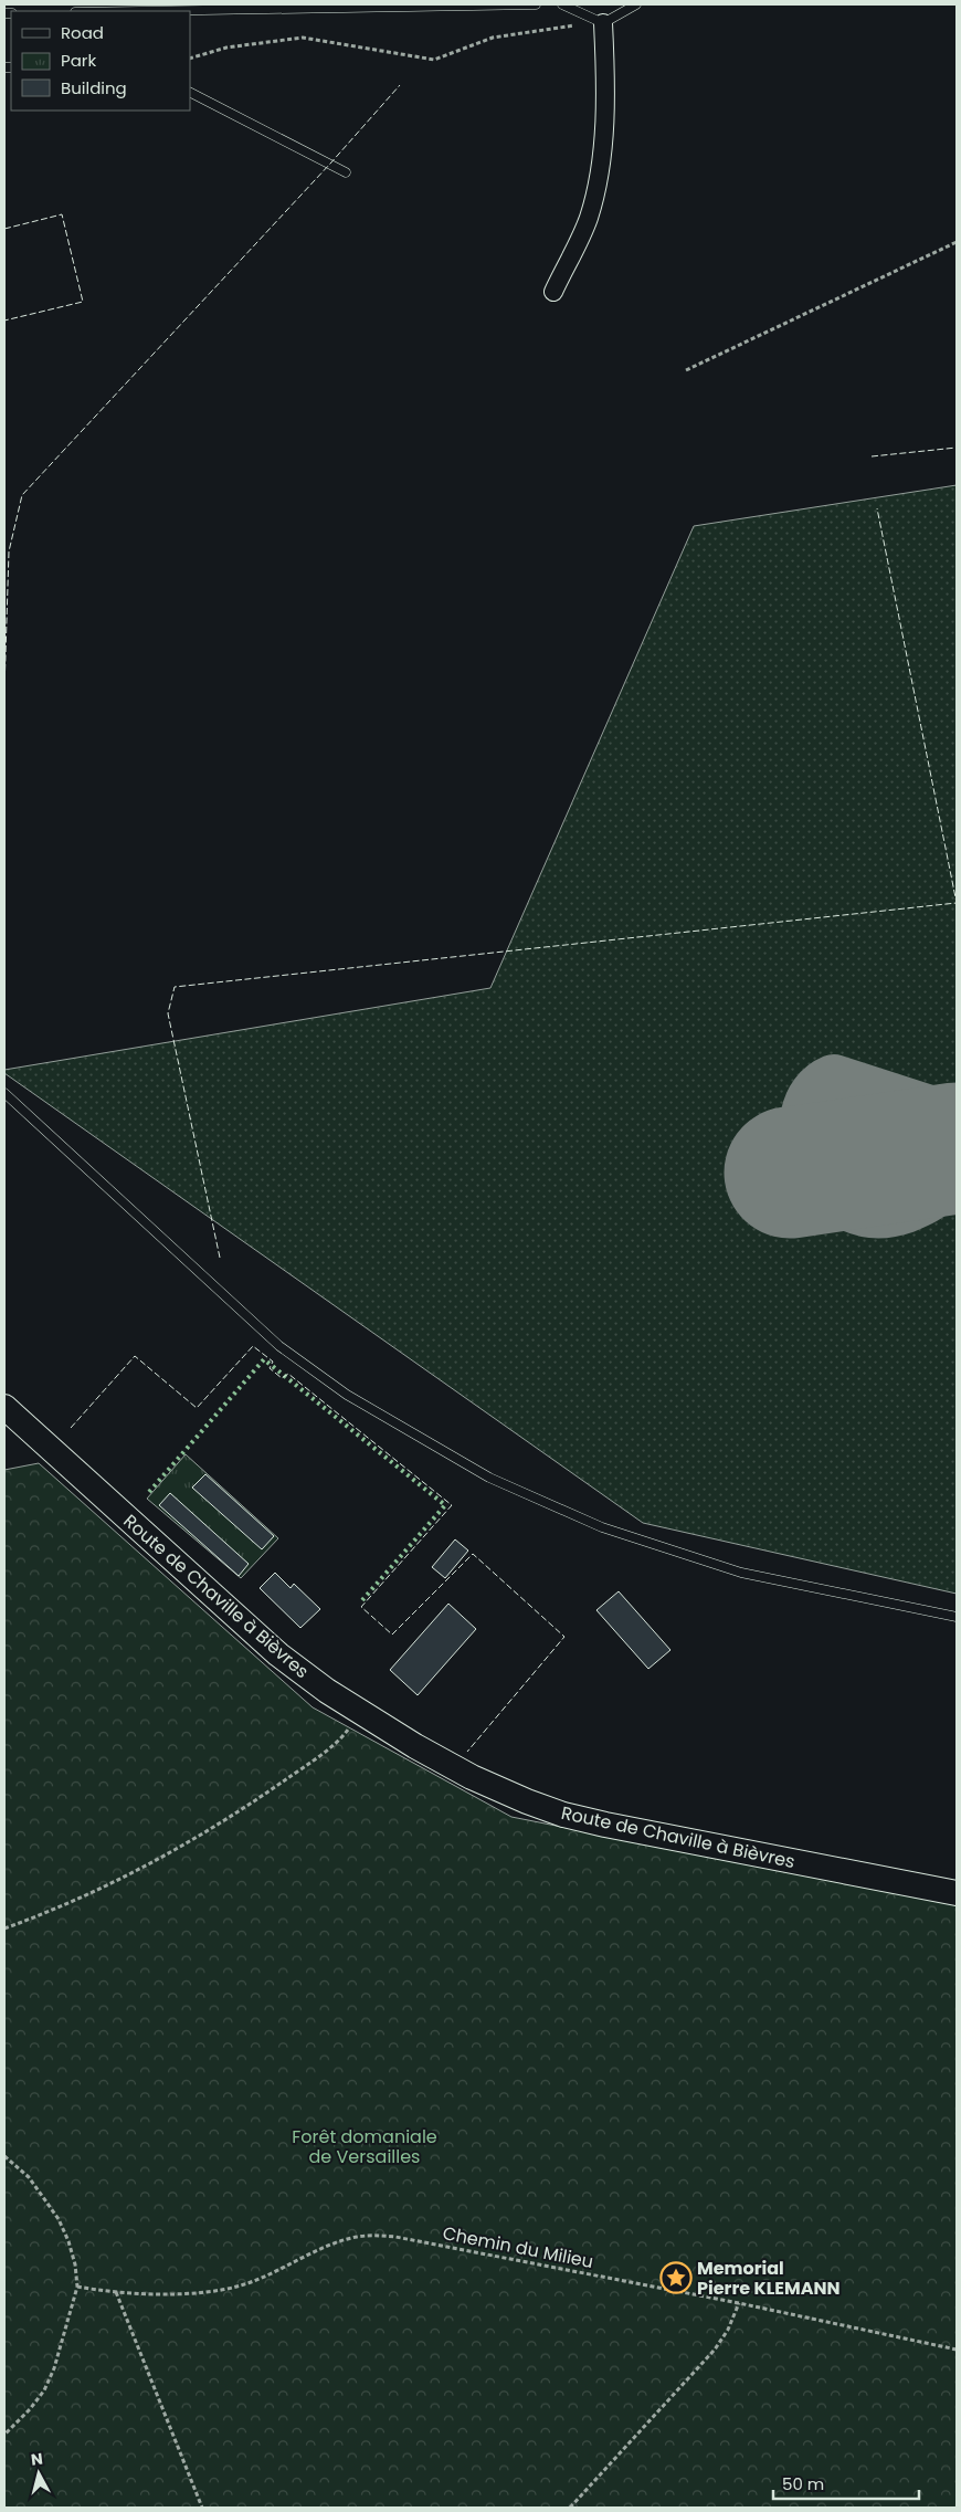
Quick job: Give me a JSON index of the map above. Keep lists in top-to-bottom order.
{
  "streets": {
    "main road": ["Route de Chaville à Bièvres"],
    "path": ["Chemin du Milieu"]
  },
  "parks": ["Forêt domaniale de Versailles"],
  "places": {
    "place": ["Memorial Pierre KLEMANN"]
  },
  "legend": ["Road", "Park", "Building"],
  "scale_bar": "50 m",
  "north": "top"
}
